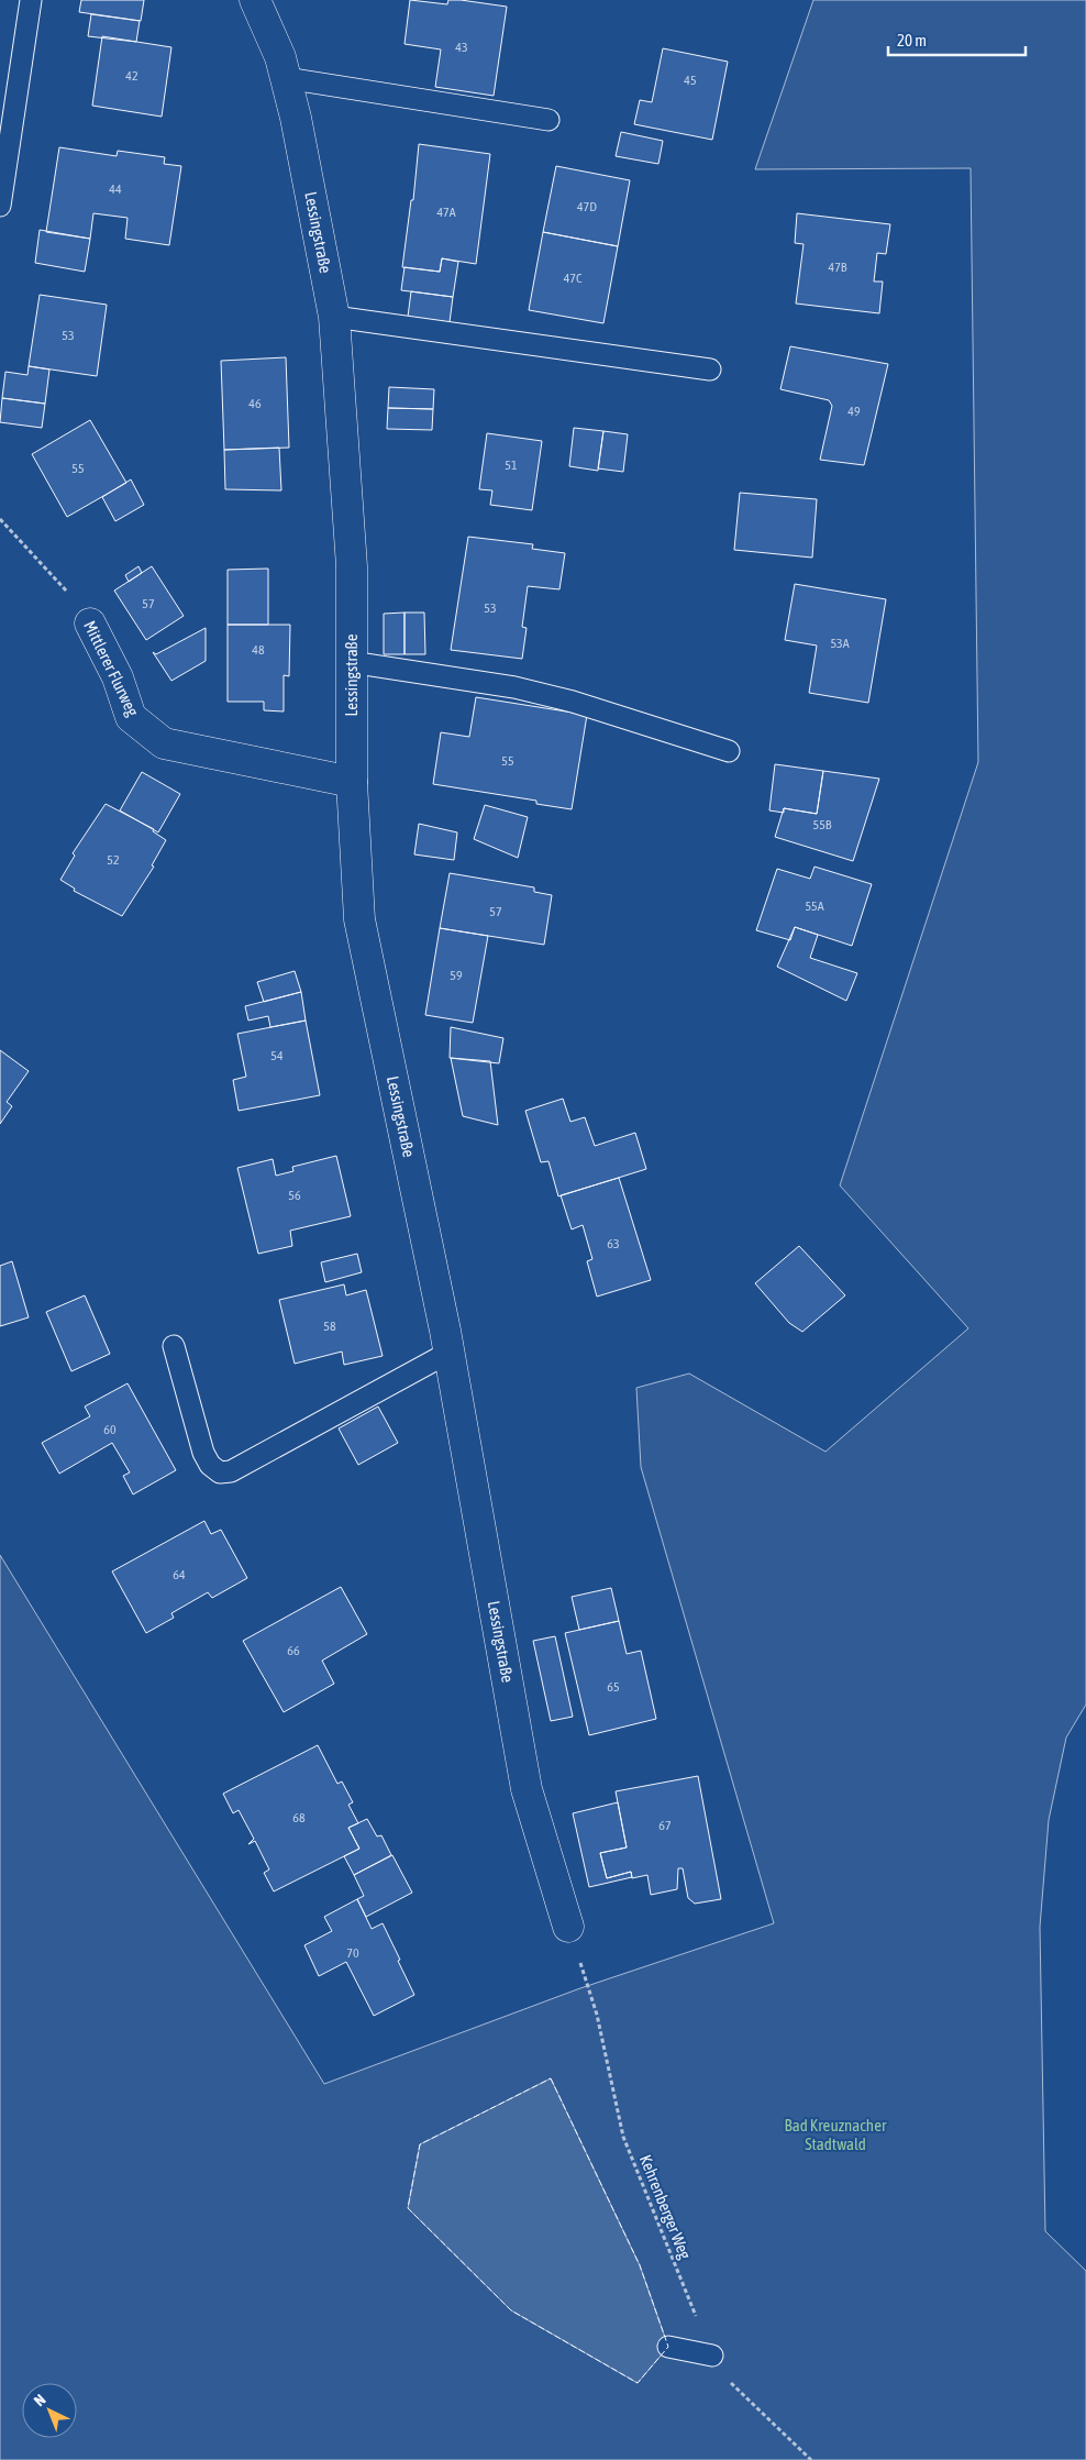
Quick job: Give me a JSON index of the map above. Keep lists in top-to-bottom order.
{
  "streets": {
    "street": ["Lessingstraße", "Mittlerer Flurweg"],
    "path": ["Kehrenberger Weg"]
  },
  "crossings": [
    ["Lessingstraße", "Mittlerer Flurweg"],
    ["Lessingstraße", "Kehrenberger Weg"]
  ],
  "parks": ["Bad Kreuznacher Stadtwald"],
  "house_numbers": [
    "43",
    "42",
    "45",
    "44",
    "47D",
    "47A",
    "47B",
    "47C",
    "53",
    "46",
    "49",
    "51",
    "55",
    "57",
    "53",
    "53A",
    "48",
    "55",
    "55B",
    "52",
    "55A",
    "57",
    "59",
    "54",
    "56",
    "63",
    "58",
    "60",
    "64",
    "66",
    "65",
    "68",
    "67",
    "70"
  ],
  "scale_bar": "20 m",
  "north": "top left"
}
